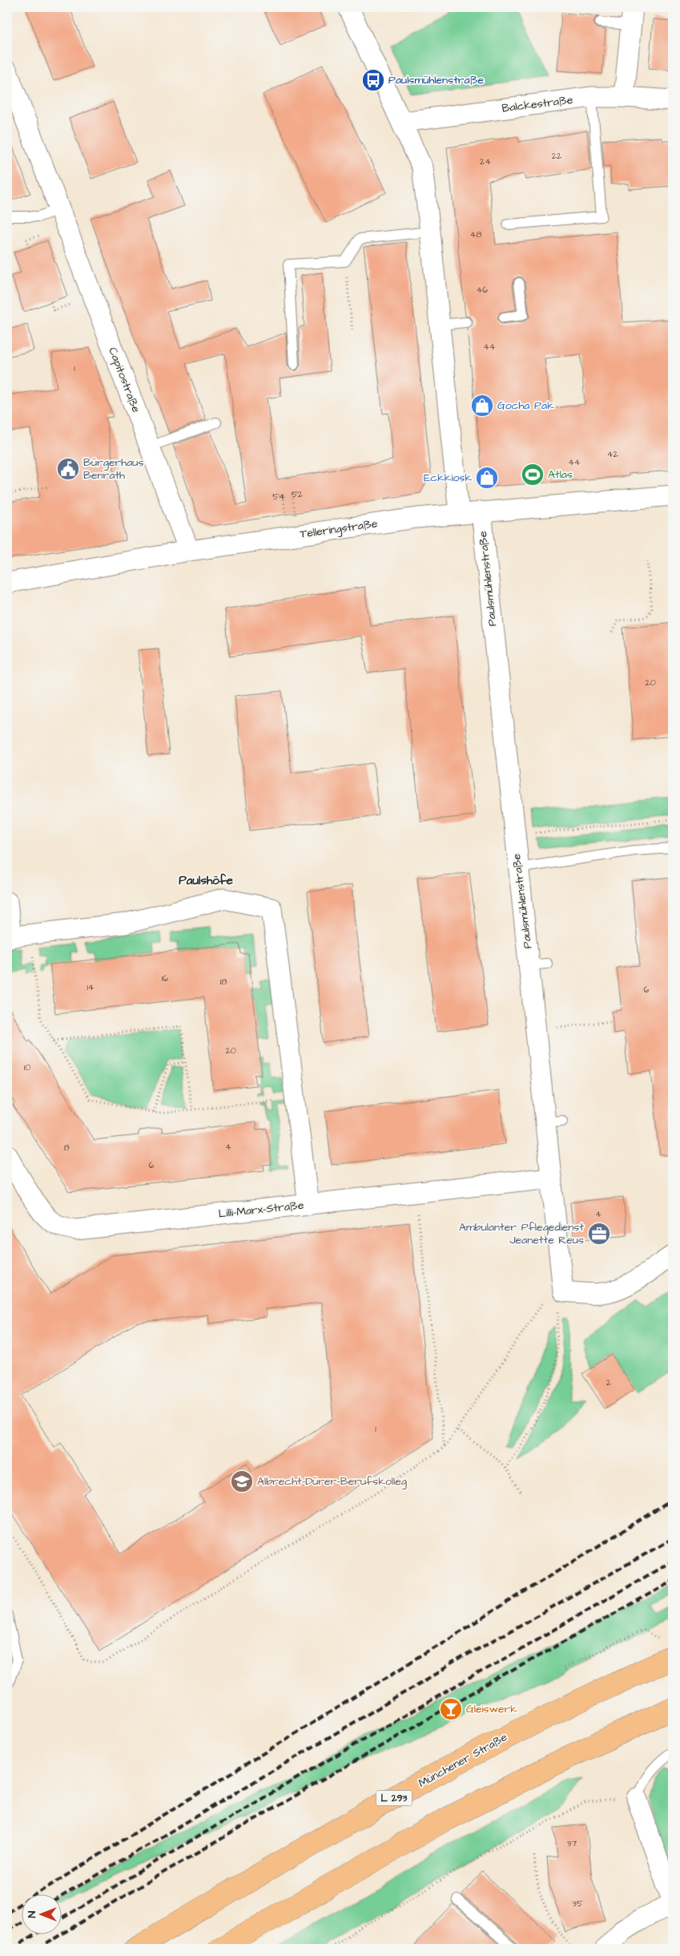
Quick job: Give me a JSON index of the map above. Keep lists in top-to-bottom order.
{
  "streets": {
    "highway": ["Münchener Straße", "L 293"],
    "street": [
      "Balckestraße",
      "Capitostraße",
      "Telleringstraße",
      "Paulsmühlenstraße",
      "Lilli-Marx-Straße"
    ]
  },
  "crossings": [
    ["Capitostraße", "Telleringstraße"],
    ["Telleringstraße", "Paulsmühlenstraße"],
    ["Paulsmühlenstraße", "Lilli-Marx-Straße"]
  ],
  "districts": ["Paulshöfe"],
  "places": {
    "bus stop": ["Paulsmühlenstraße"],
    "shop": ["Gocha Pak", "Eckkiosk"],
    "public building": ["Bürgerhaus Benrath"],
    "sports": ["Atlas"],
    "office": ["Ambulanter Pflegedienst Jeanette Reus"],
    "school or university": ["Albrecht-Dürer-Berufskolleg"],
    "bar": ["Gleiswerk"]
  },
  "house_numbers": [
    "22",
    "24",
    "48",
    "46",
    "44",
    "1",
    "42",
    "44",
    "52",
    "54",
    "20",
    "16",
    "18",
    "14",
    "6",
    "20",
    "10",
    "4",
    "8",
    "6",
    "4",
    "2",
    "1",
    "37",
    "35"
  ],
  "north": "left"
}
